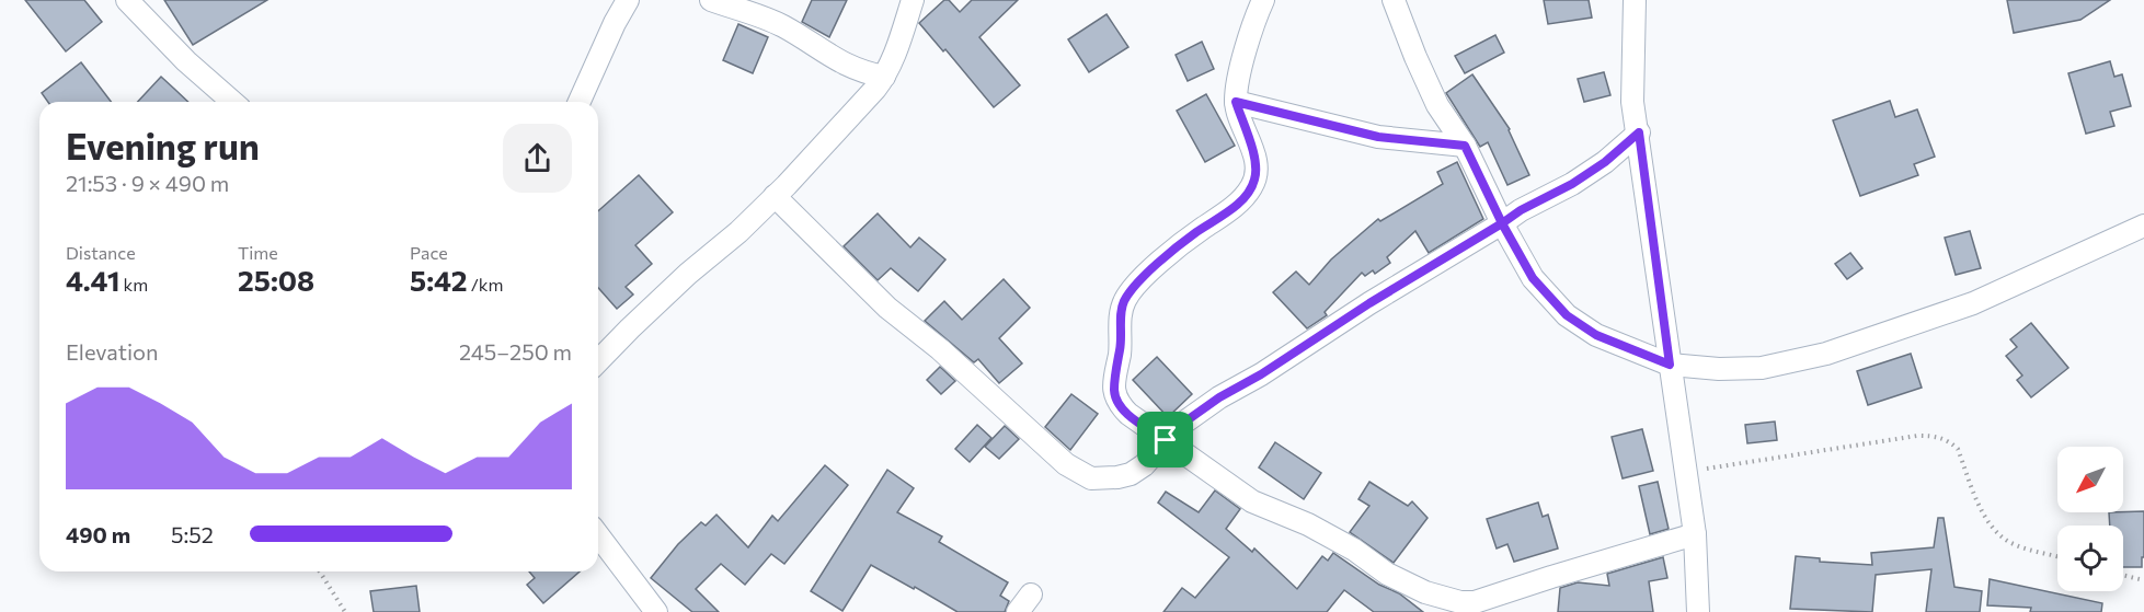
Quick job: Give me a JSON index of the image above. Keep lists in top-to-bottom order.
{
  "north": "bottom left",
  "page": {
    "heading": ["Evening run", "21:53 · 9 × 490 m"],
    "stats": [
      ["Distance", "4.41 km"],
      ["Time", "25:08"],
      ["Pace", "5:42 /km"]
    ],
    "chart": ["Elevation", "245–250 m"],
    "list": [
      {
        "name": "490 m",
        "note": "5:52"
      }
    ]
  }
}
